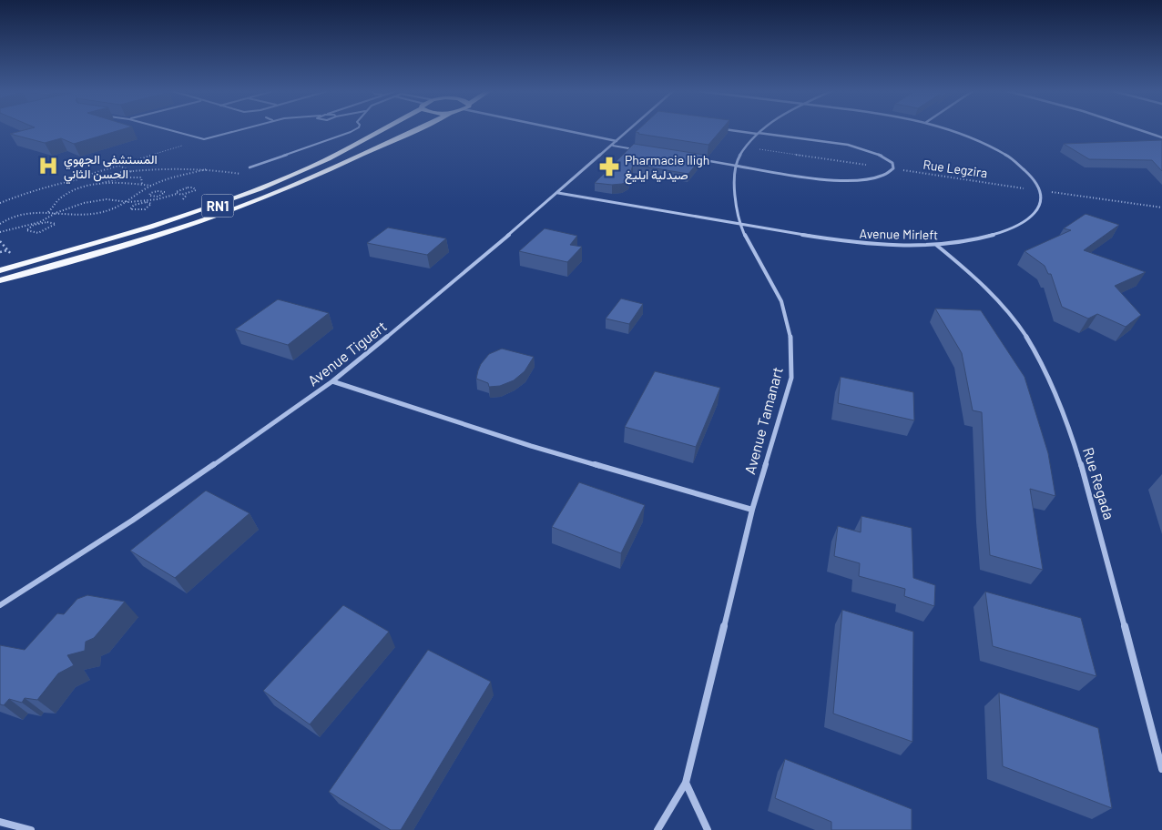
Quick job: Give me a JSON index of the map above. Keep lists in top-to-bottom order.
{
  "streets": {
    "highway": ["RN1"],
    "street": [
      "Avenue Mirleft",
      "Avenue Tiguert",
      "Avenue Tamanart",
      "Rue Regada"
    ],
    "path": ["Rue Legzira"]
  },
  "crossings": [
    ["Rue Legzira", "Avenue Mirleft"],
    ["Avenue Mirleft", "Avenue Tiguert"],
    ["Avenue Mirleft", "Avenue Tamanart"],
    ["Avenue Mirleft", "Rue Regada"]
  ],
  "places": {
    "hospital": ["المستشفى الجهوي الحسن الثاني"],
    "pharmacy": ["Pharmacie Iligh صيدلية ايليغ"]
  }
}
